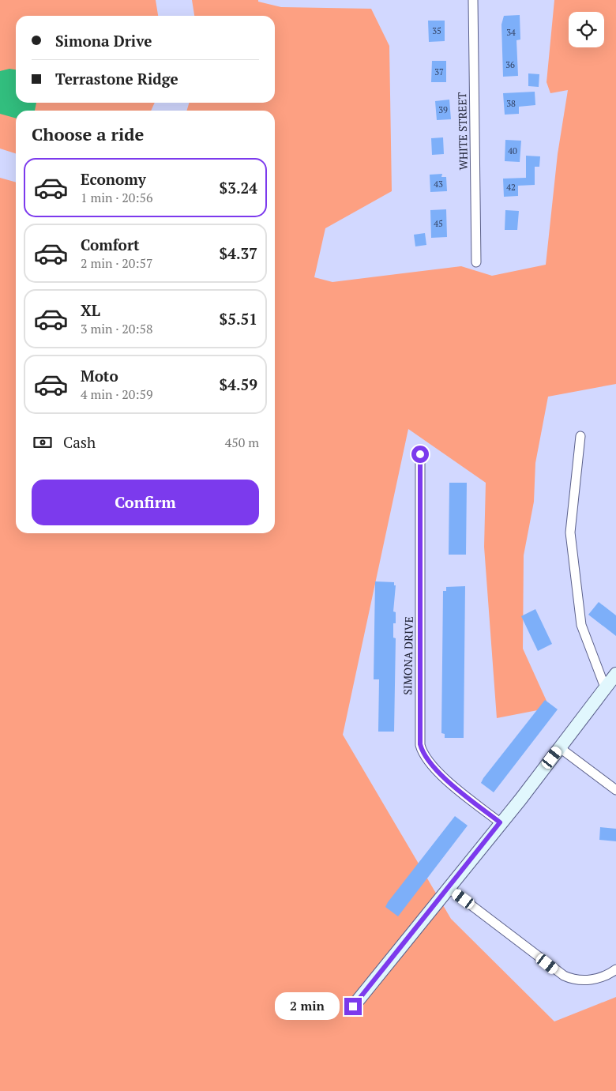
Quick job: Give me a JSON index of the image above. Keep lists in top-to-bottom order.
{
  "streets": {
    "street": ["WHITE STREET", "SIMONA DRIVE"]
  },
  "house_numbers": [
    "35",
    "34",
    "36",
    "37",
    "38",
    "39",
    "40",
    "43",
    "42",
    "45"
  ],
  "page": {
    "banner": ["Simona Drive", "Terrastone Ridge"],
    "heading": "Choose a ride",
    "list": [
      {
        "name": "Economy",
        "note": "1 min · 20:56",
        "value": "$3.24"
      },
      {
        "name": "Comfort",
        "note": "2 min · 20:57",
        "value": "$4.37"
      },
      {
        "name": "XL",
        "note": "3 min · 20:58",
        "value": "$5.51"
      },
      {
        "name": "Moto",
        "note": "4 min · 20:59",
        "value": "$4.59"
      }
    ],
    "pay": ["Cash", "450 m"],
    "buttons": "Confirm",
    "bubble": "2 min"
  }
}
